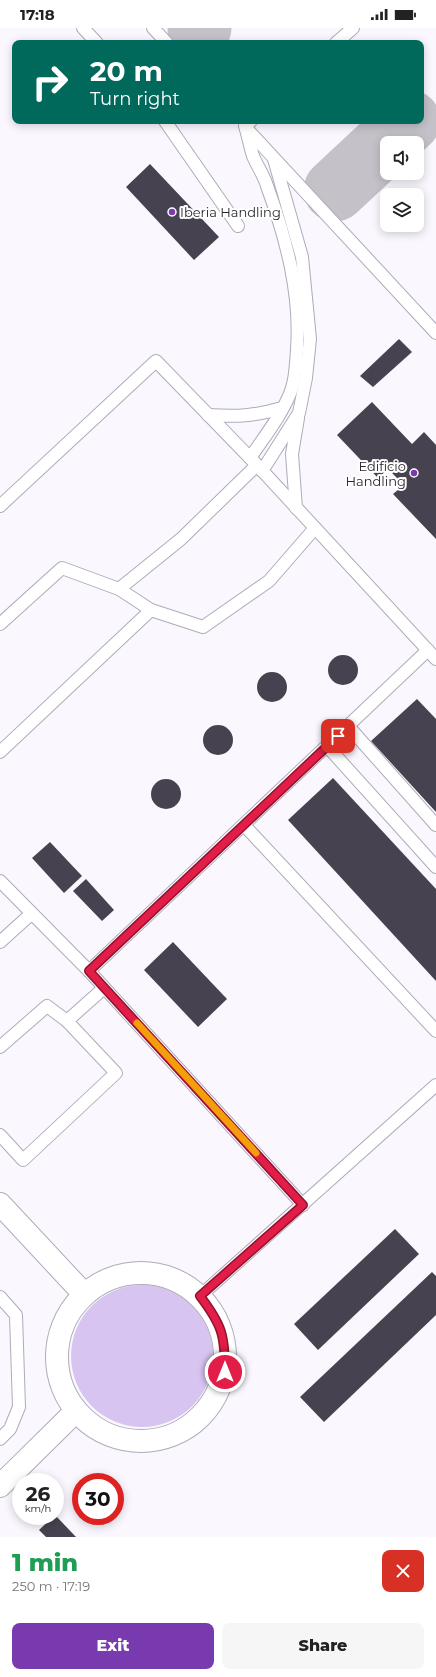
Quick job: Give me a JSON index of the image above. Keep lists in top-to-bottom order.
{
  "places": ["Iberia Handling", "Edificio Handling"],
  "page": {
    "status": "17:18",
    "turn": ["20 m", "Turn right"],
    "speed": "26 km/h",
    "limit": "30",
    "heading": ["1 min", "250 m · 17:19"],
    "buttons": ["Exit", "Share"]
  }
}
